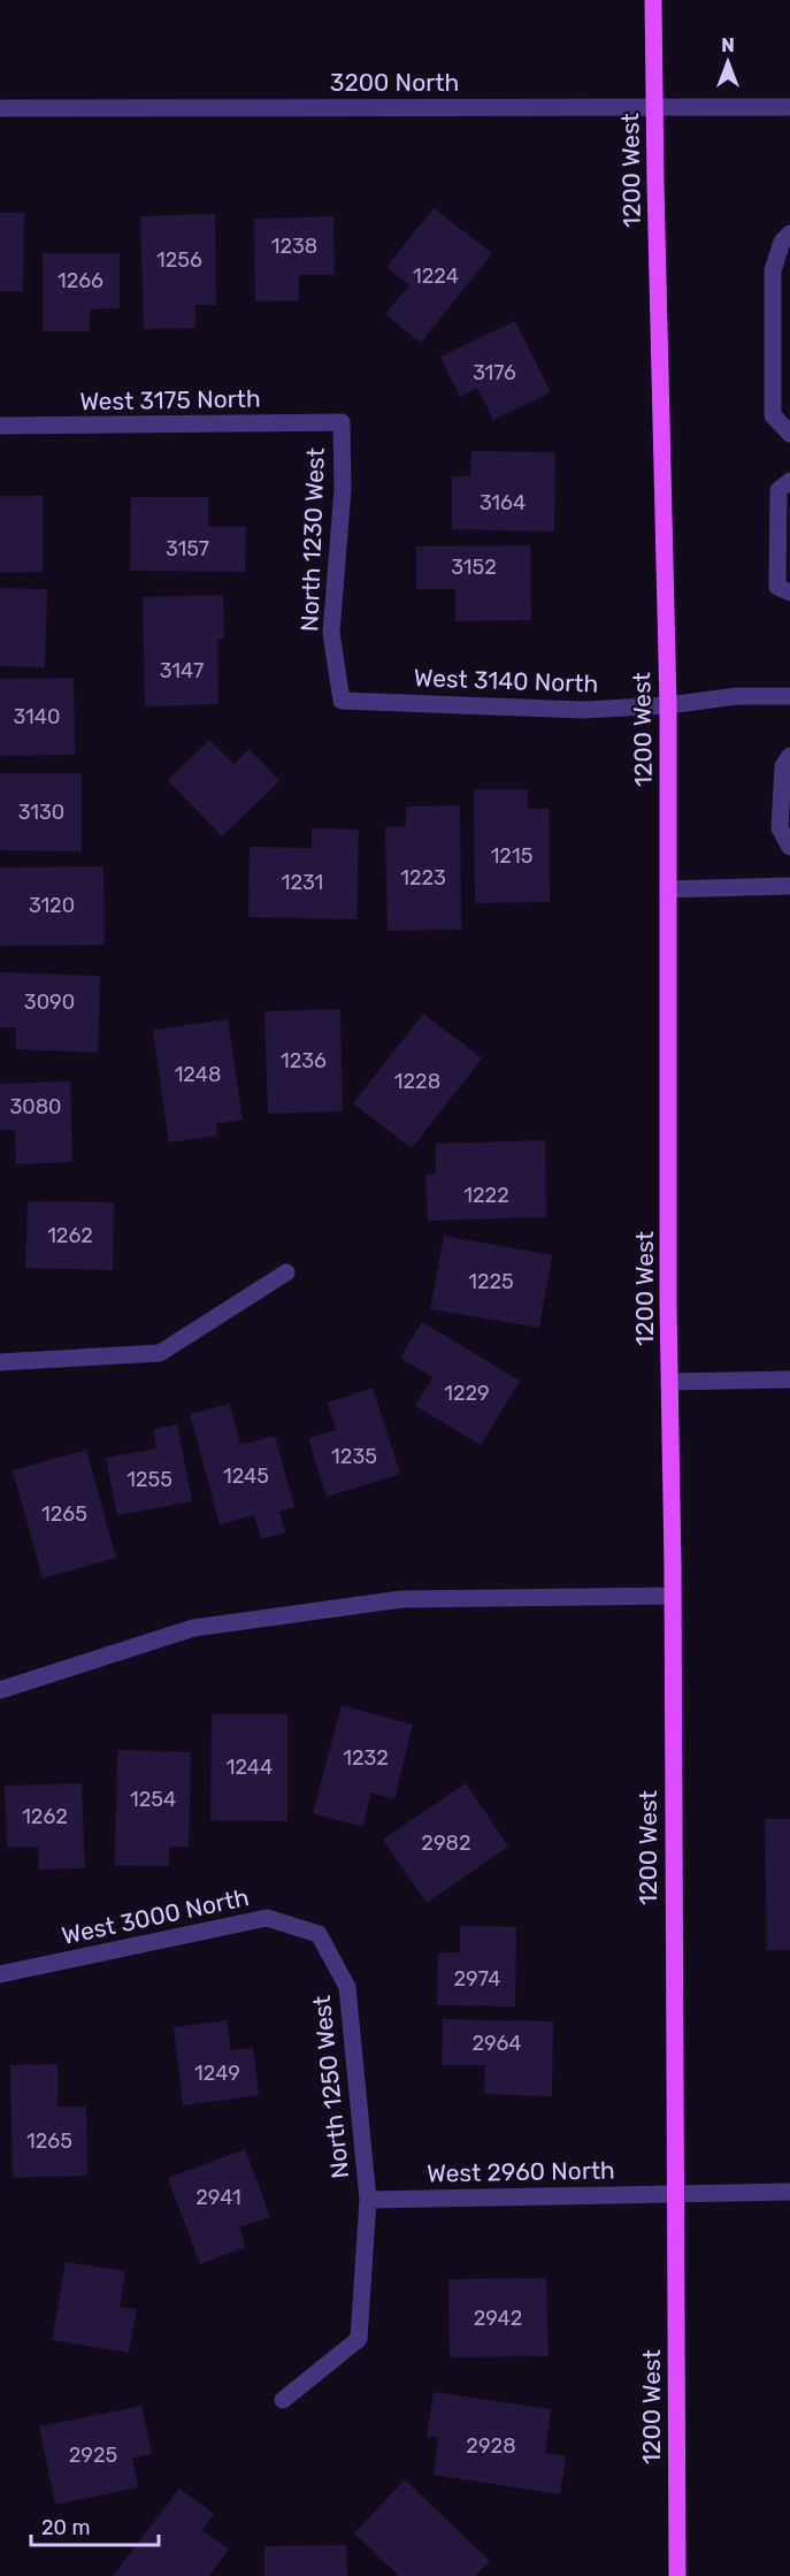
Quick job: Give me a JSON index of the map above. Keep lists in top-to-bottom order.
{
  "streets": {
    "main road": ["1200 West"],
    "street": [
      "3200 North",
      "West 3175 North",
      "North 1230 West",
      "West 3140 North",
      "West 3000 North",
      "North 1250 West",
      "West 2960 North"
    ]
  },
  "crossings": [
    ["3200 North", "1200 West"],
    ["1200 West", "West 3140 North"],
    ["1200 West", "West 2960 North"],
    ["West 3175 North", "North 1230 West"],
    ["North 1230 West", "West 3140 North"],
    ["West 3000 North", "North 1250 West"],
    ["North 1250 West", "West 2960 North"]
  ],
  "house_numbers": [
    "1238",
    "1256",
    "1224",
    "1266",
    "3176",
    "3164",
    "3157",
    "3152",
    "3147",
    "3140",
    "3130",
    "1215",
    "1223",
    "1231",
    "3120",
    "3090",
    "1236",
    "1248",
    "1228",
    "3080",
    "1222",
    "1262",
    "1225",
    "1229",
    "1235",
    "1245",
    "1255",
    "1265",
    "1232",
    "1244",
    "1254",
    "1262",
    "2982",
    "2974",
    "2964",
    "1249",
    "1265",
    "2941",
    "2942",
    "2928",
    "2925"
  ],
  "scale_bar": "20 m",
  "north": "top"
}
